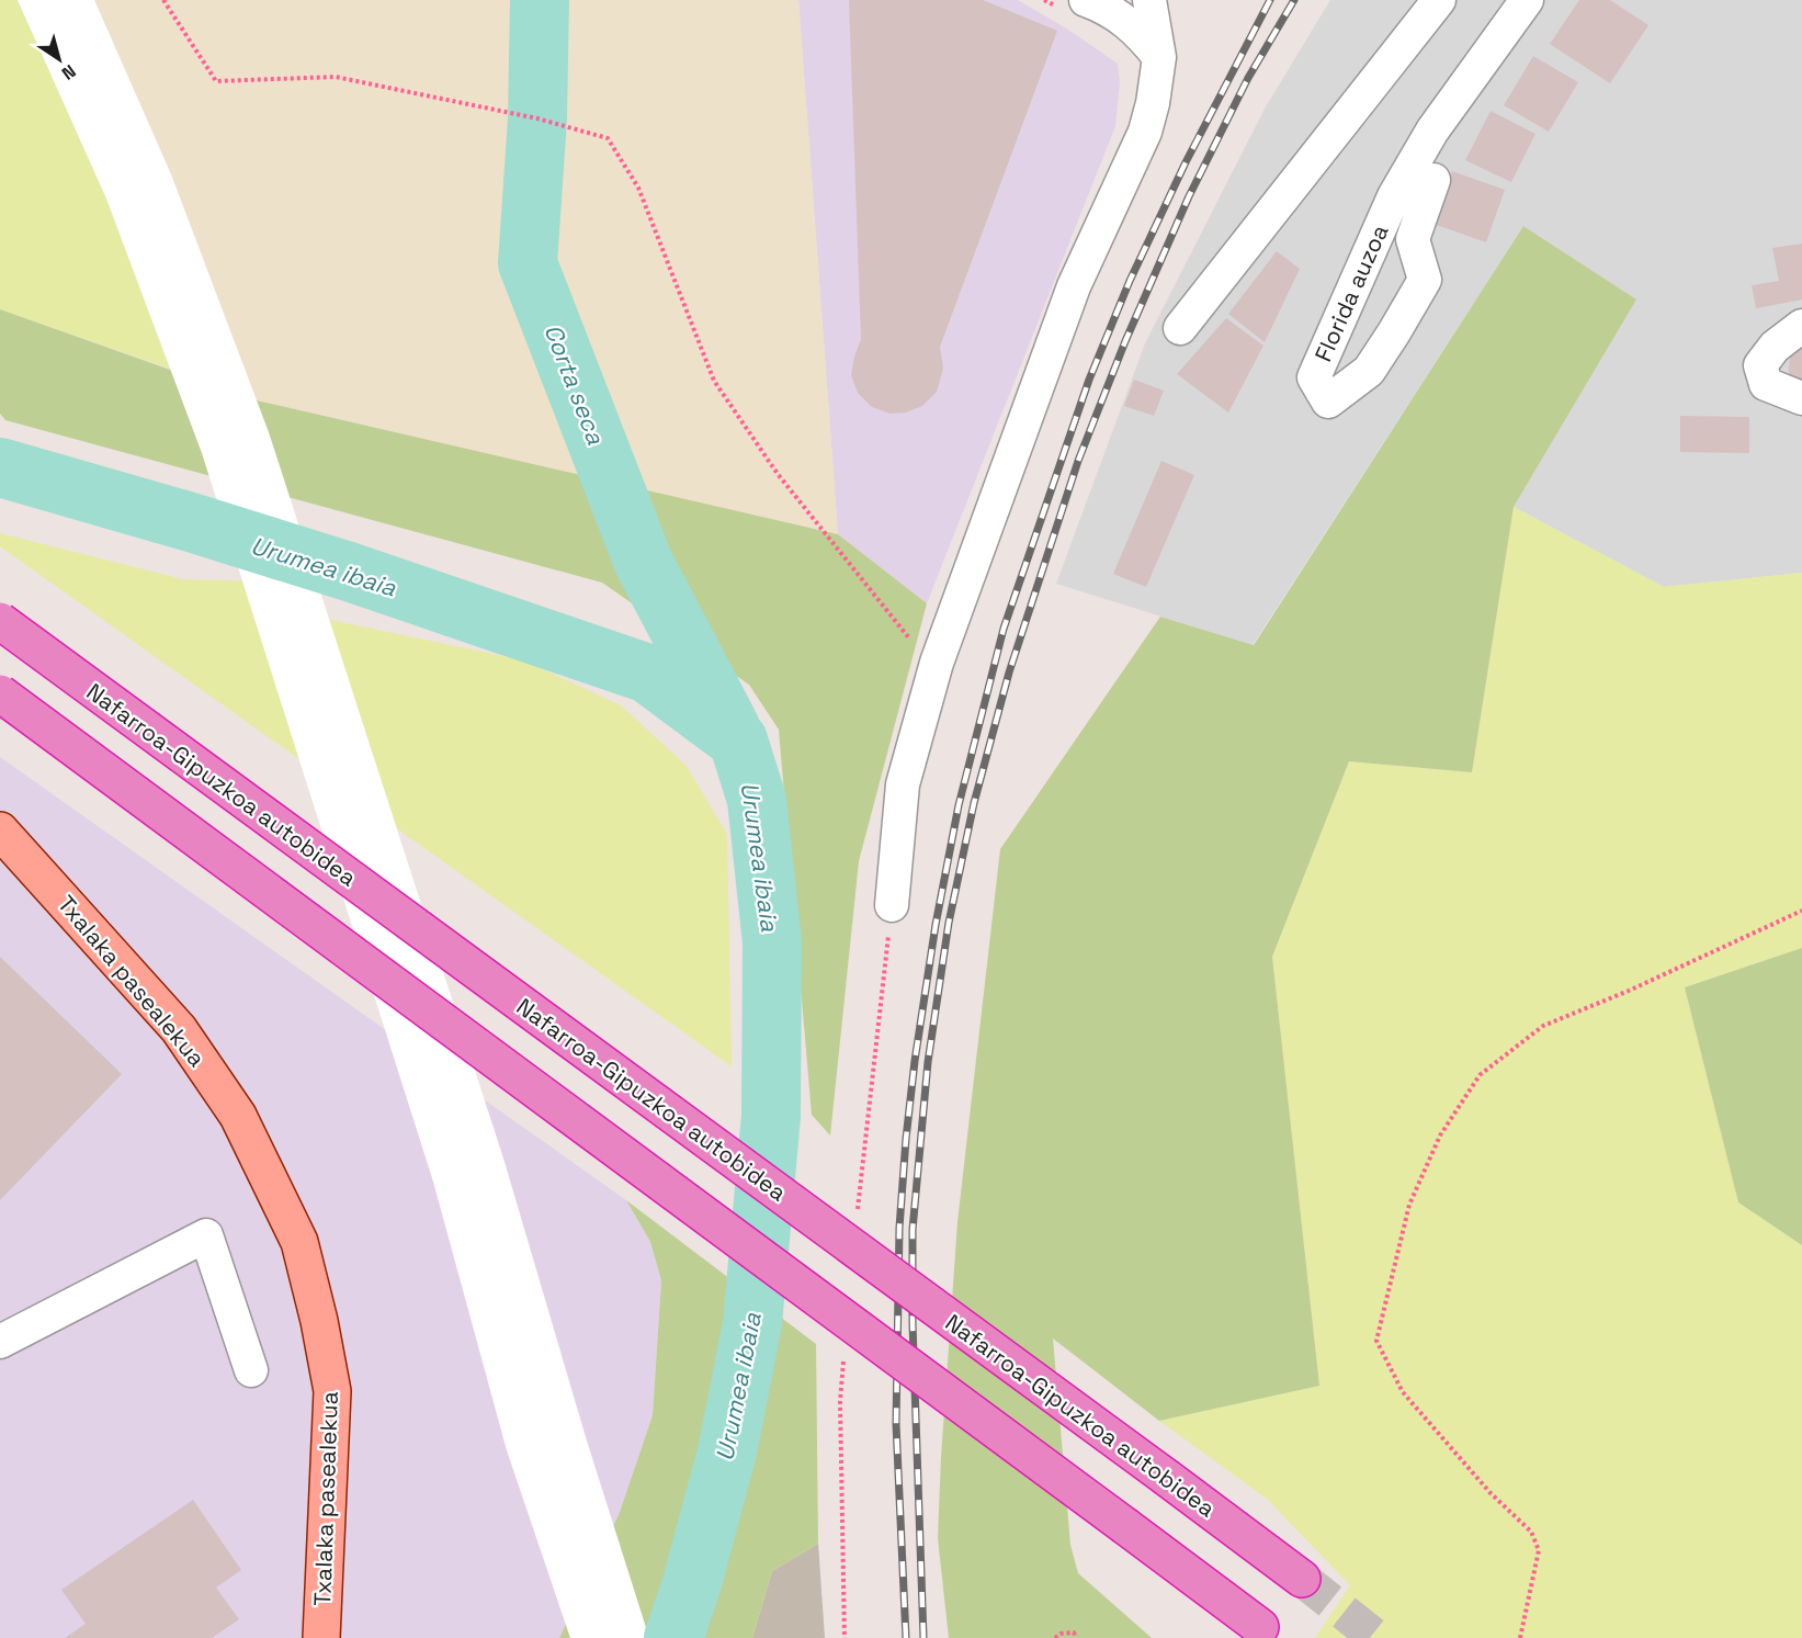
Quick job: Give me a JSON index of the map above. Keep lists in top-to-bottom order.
{
  "streets": {
    "highway": ["Nafarroa-Gipuzkoa autobidea"],
    "main road": ["Txalaka pasealekua"],
    "street": ["Florida auzoa"]
  },
  "water": ["Corta seca", "Urumea ibaia"],
  "north": "bottom right"
}
